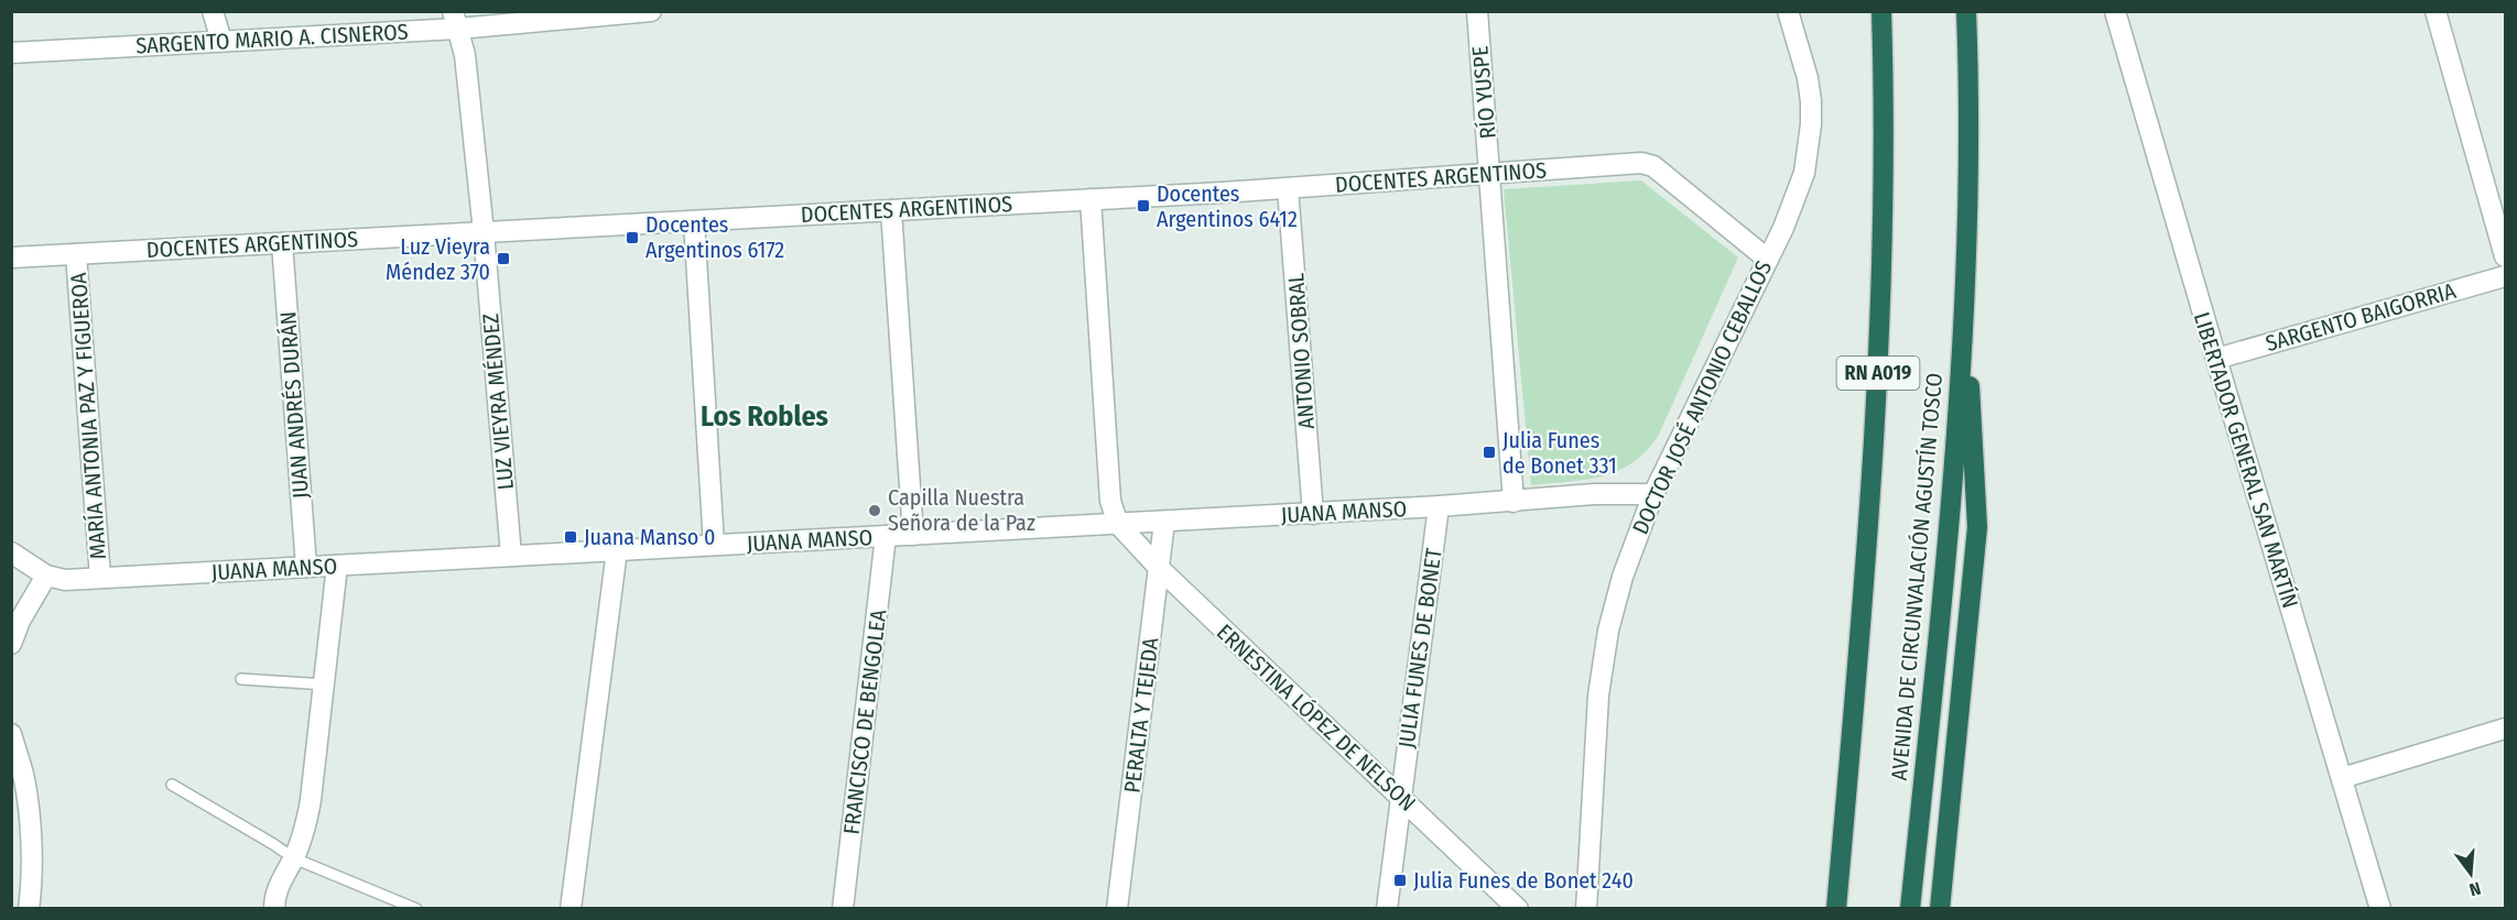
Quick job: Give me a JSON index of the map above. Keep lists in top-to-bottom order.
{
  "streets": {
    "highway": ["RN A019", "AVENIDA DE CIRCUNVALACIÓN AGUSTÍN TOSCO"],
    "street": [
      "SARGENTO MARIO A. CISNEROS",
      "RÍO YUSPE",
      "DOCENTES ARGENTINOS",
      "SARGENTO BAIGORRIA",
      "ANTONIO SOBRAL",
      "DOCTOR JOSÉ ANTONIO CEBALLOS",
      "LUZ VIEYRA MÉNDEZ",
      "JUAN ANDRÉS DURÁN",
      "MARÍA ANTONIA PAZ Y FIGUEROA",
      "LIBERTADOR GENERAL SAN MARTÍN",
      "JUANA MANSO",
      "JULIA FUNES DE BONET",
      "PERALTA Y TEJEDA",
      "ERNESTINA LÓPEZ DE NELSON",
      "FRANCISCO DE BENGOLEA"
    ]
  },
  "crossings": [
    ["SARGENTO MARIO A. CISNEROS", "LUZ VIEYRA MÉNDEZ"],
    ["RÍO YUSPE", "DOCENTES ARGENTINOS"],
    ["DOCENTES ARGENTINOS", "ANTONIO SOBRAL"],
    ["DOCENTES ARGENTINOS", "DOCTOR JOSÉ ANTONIO CEBALLOS"],
    ["DOCENTES ARGENTINOS", "LUZ VIEYRA MÉNDEZ"],
    ["DOCENTES ARGENTINOS", "JUAN ANDRÉS DURÁN"],
    ["DOCENTES ARGENTINOS", "MARÍA ANTONIA PAZ Y FIGUEROA"],
    ["SARGENTO BAIGORRIA", "LIBERTADOR GENERAL SAN MARTÍN"],
    ["ANTONIO SOBRAL", "JUANA MANSO"],
    ["DOCTOR JOSÉ ANTONIO CEBALLOS", "JUANA MANSO"],
    ["LUZ VIEYRA MÉNDEZ", "JUANA MANSO"],
    ["JUAN ANDRÉS DURÁN", "JUANA MANSO"],
    ["MARÍA ANTONIA PAZ Y FIGUEROA", "JUANA MANSO"],
    ["JUANA MANSO", "JULIA FUNES DE BONET"],
    ["JUANA MANSO", "PERALTA Y TEJEDA"],
    ["JUANA MANSO", "ERNESTINA LÓPEZ DE NELSON"],
    ["JUANA MANSO", "FRANCISCO DE BENGOLEA"],
    ["JULIA FUNES DE BONET", "ERNESTINA LÓPEZ DE NELSON"],
    ["PERALTA Y TEJEDA", "ERNESTINA LÓPEZ DE NELSON"]
  ],
  "districts": ["Los Robles"],
  "places": {
    "transit": [
      "Docentes Argentinos 6412",
      "Docentes Argentinos 6172",
      "Luz Vieyra Méndez 370",
      "Julia Funes de Bonet 331",
      "Juana Manso 0",
      "Julia Funes de Bonet 240"
    ],
    "other": ["Capilla Nuestra Señora de la Paz"]
  },
  "north": "bottom"
}
